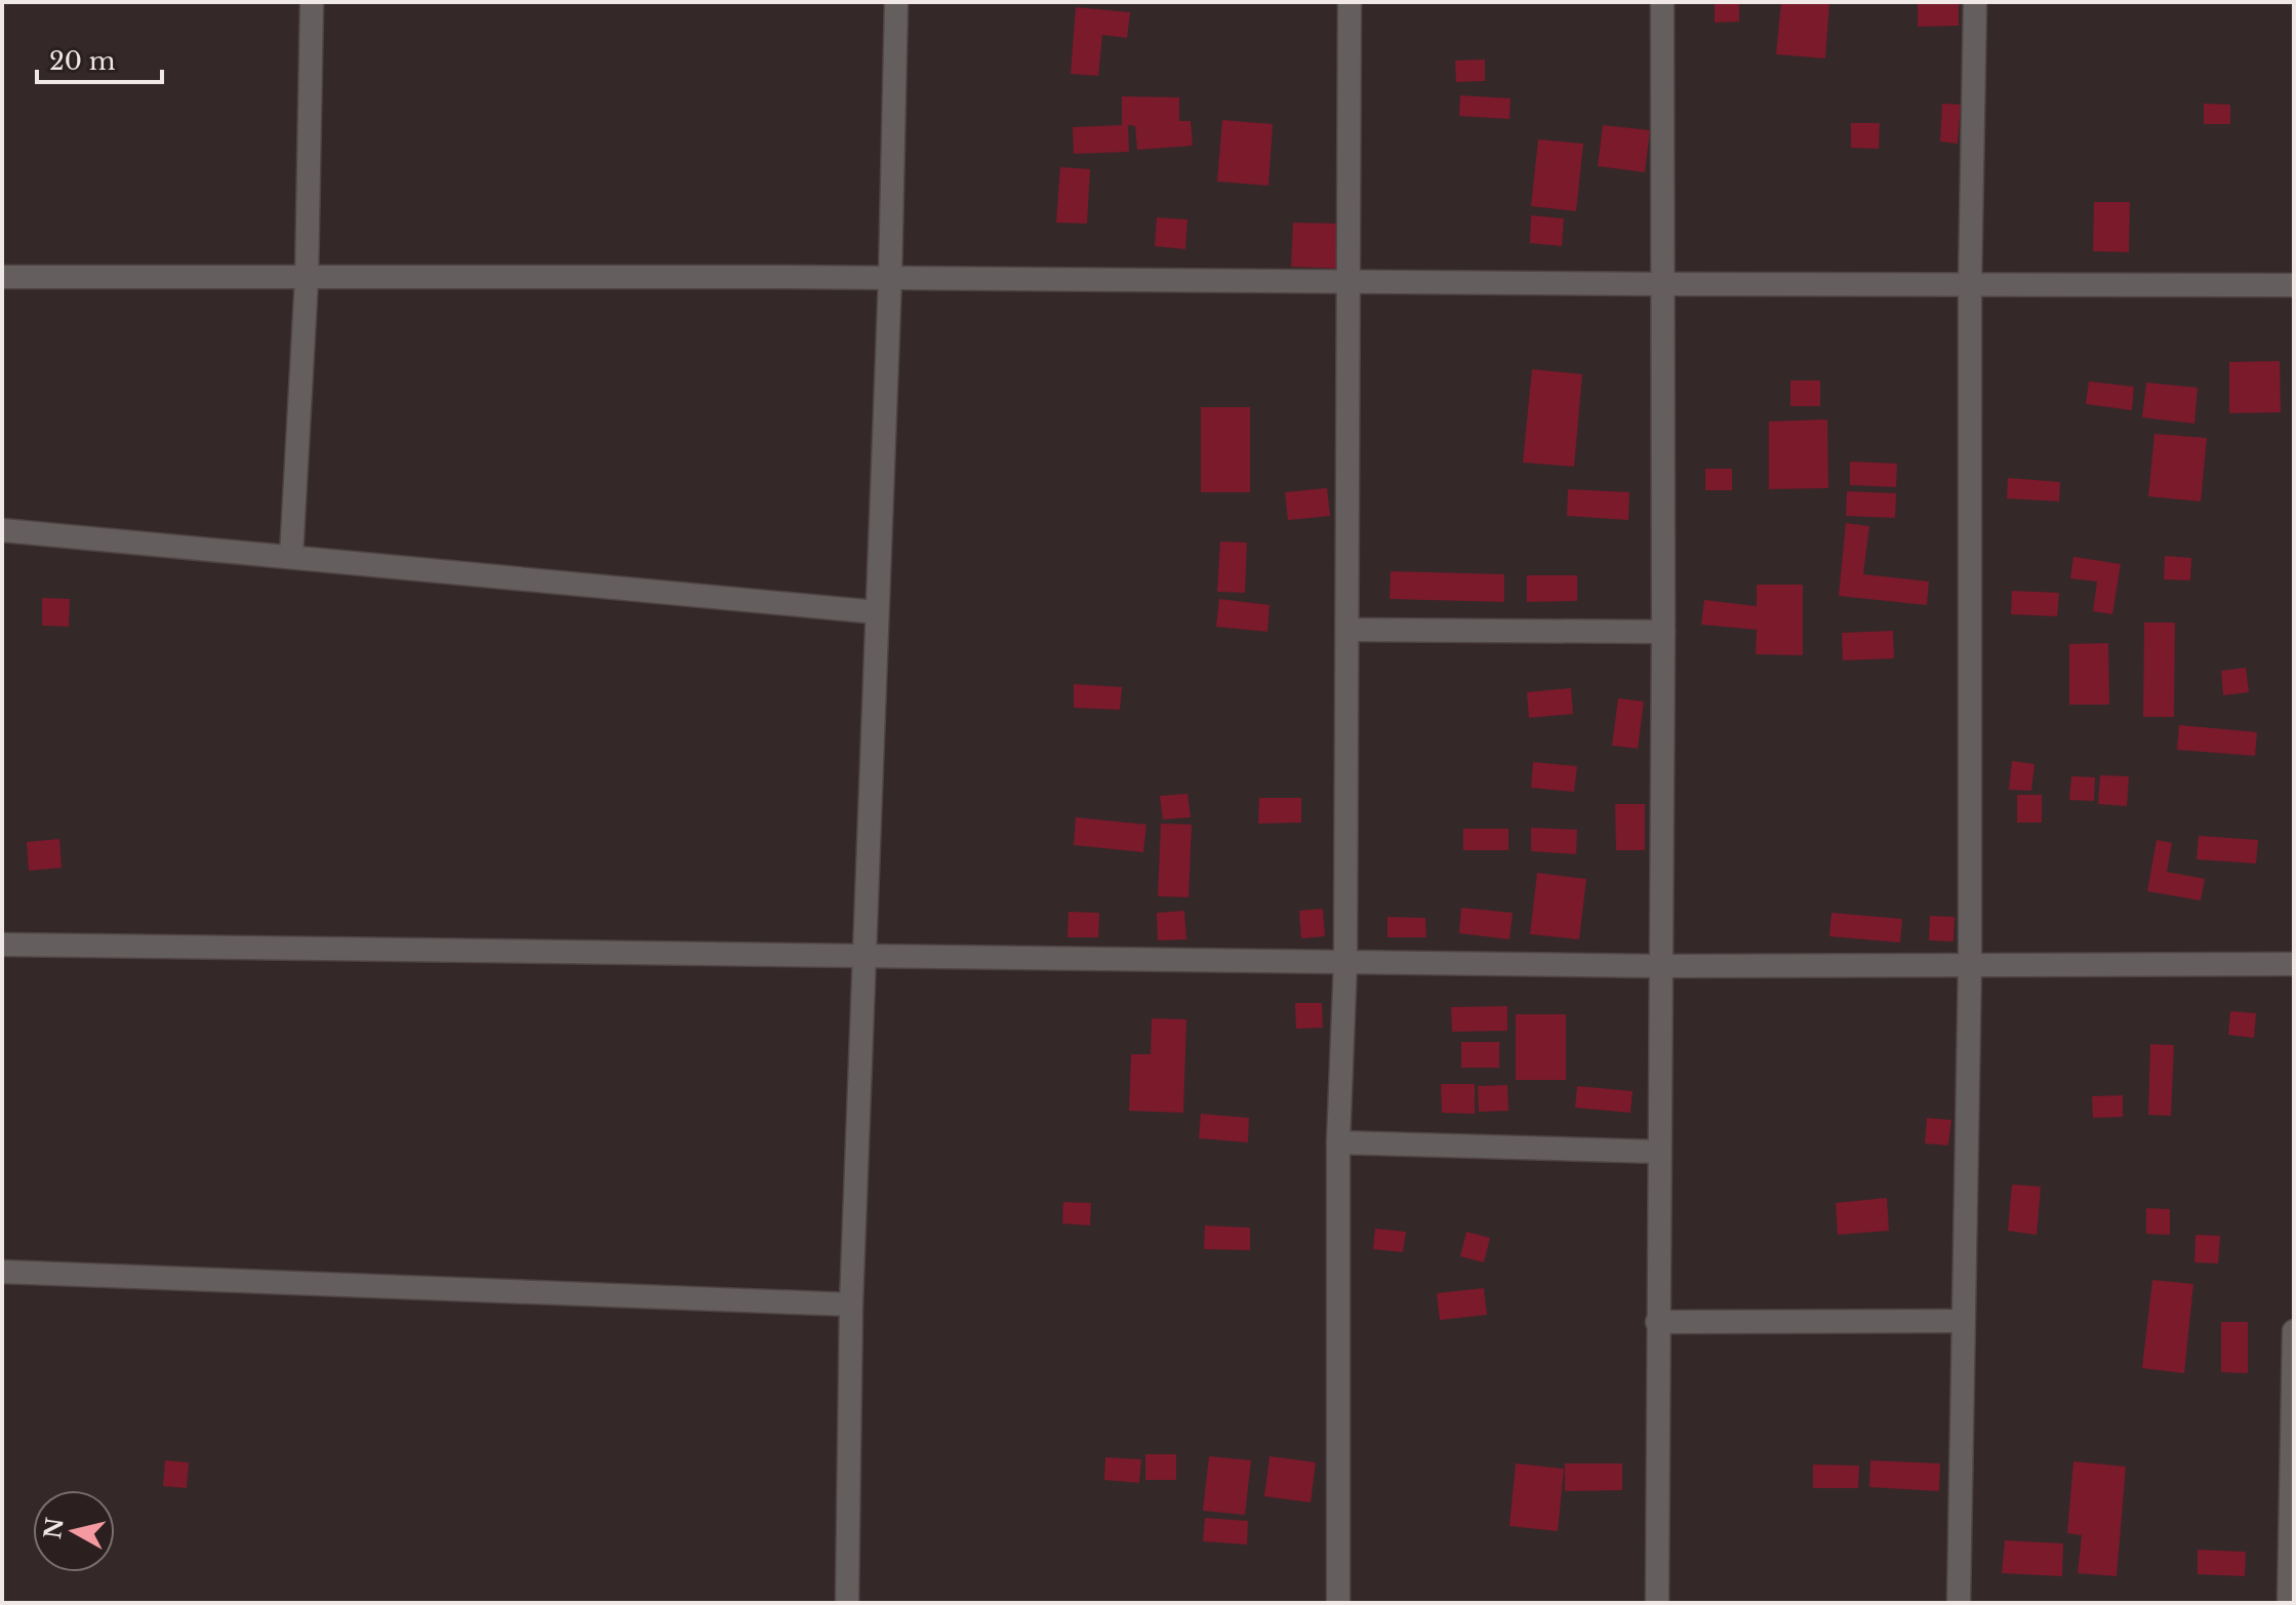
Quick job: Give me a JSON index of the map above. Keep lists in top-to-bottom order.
{
  "scale_bar": "20 m",
  "north": "left"
}
